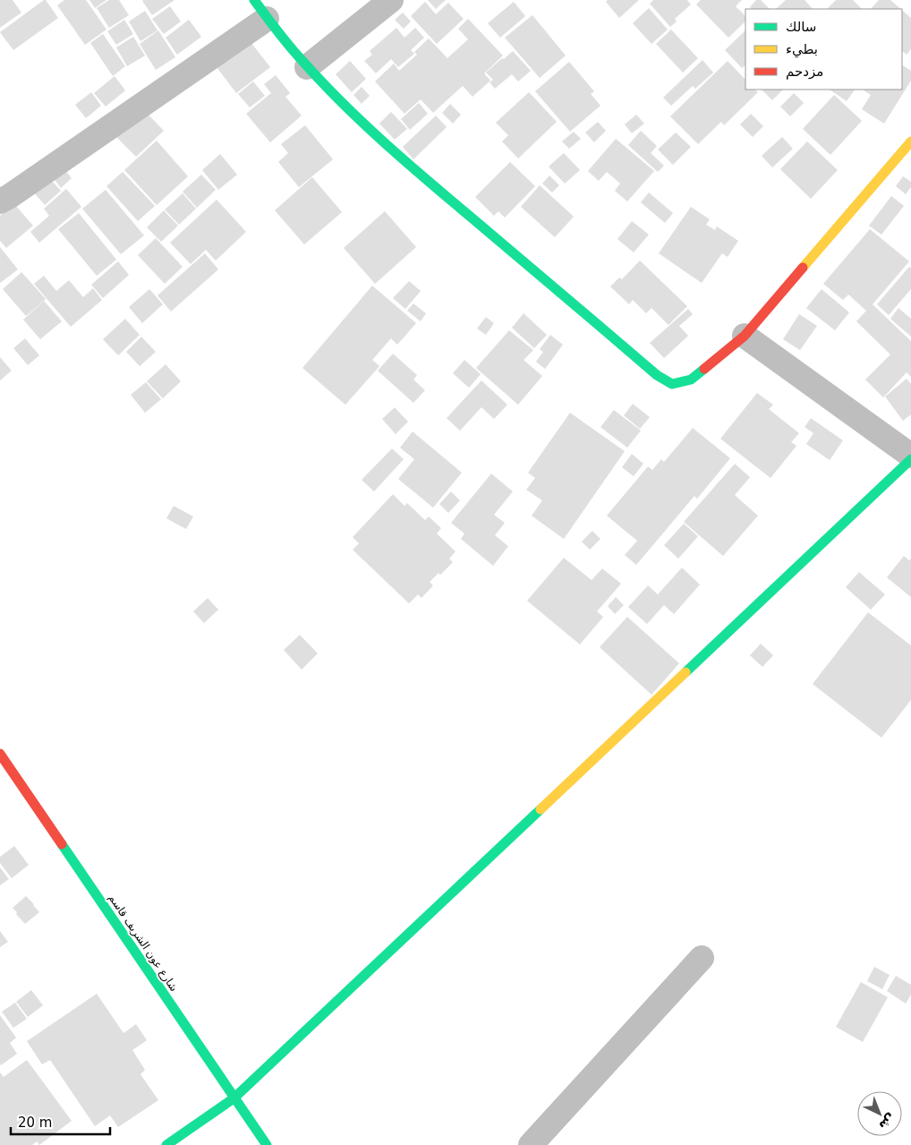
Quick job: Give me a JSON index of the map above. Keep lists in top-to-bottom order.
{
  "streets": {
    "street": ["شارع عون الشريف قاسم"]
  },
  "legend": ["سالك", "بطيء", "مزدحم"],
  "scale_bar": "20 m",
  "north": "bottom right"
}
